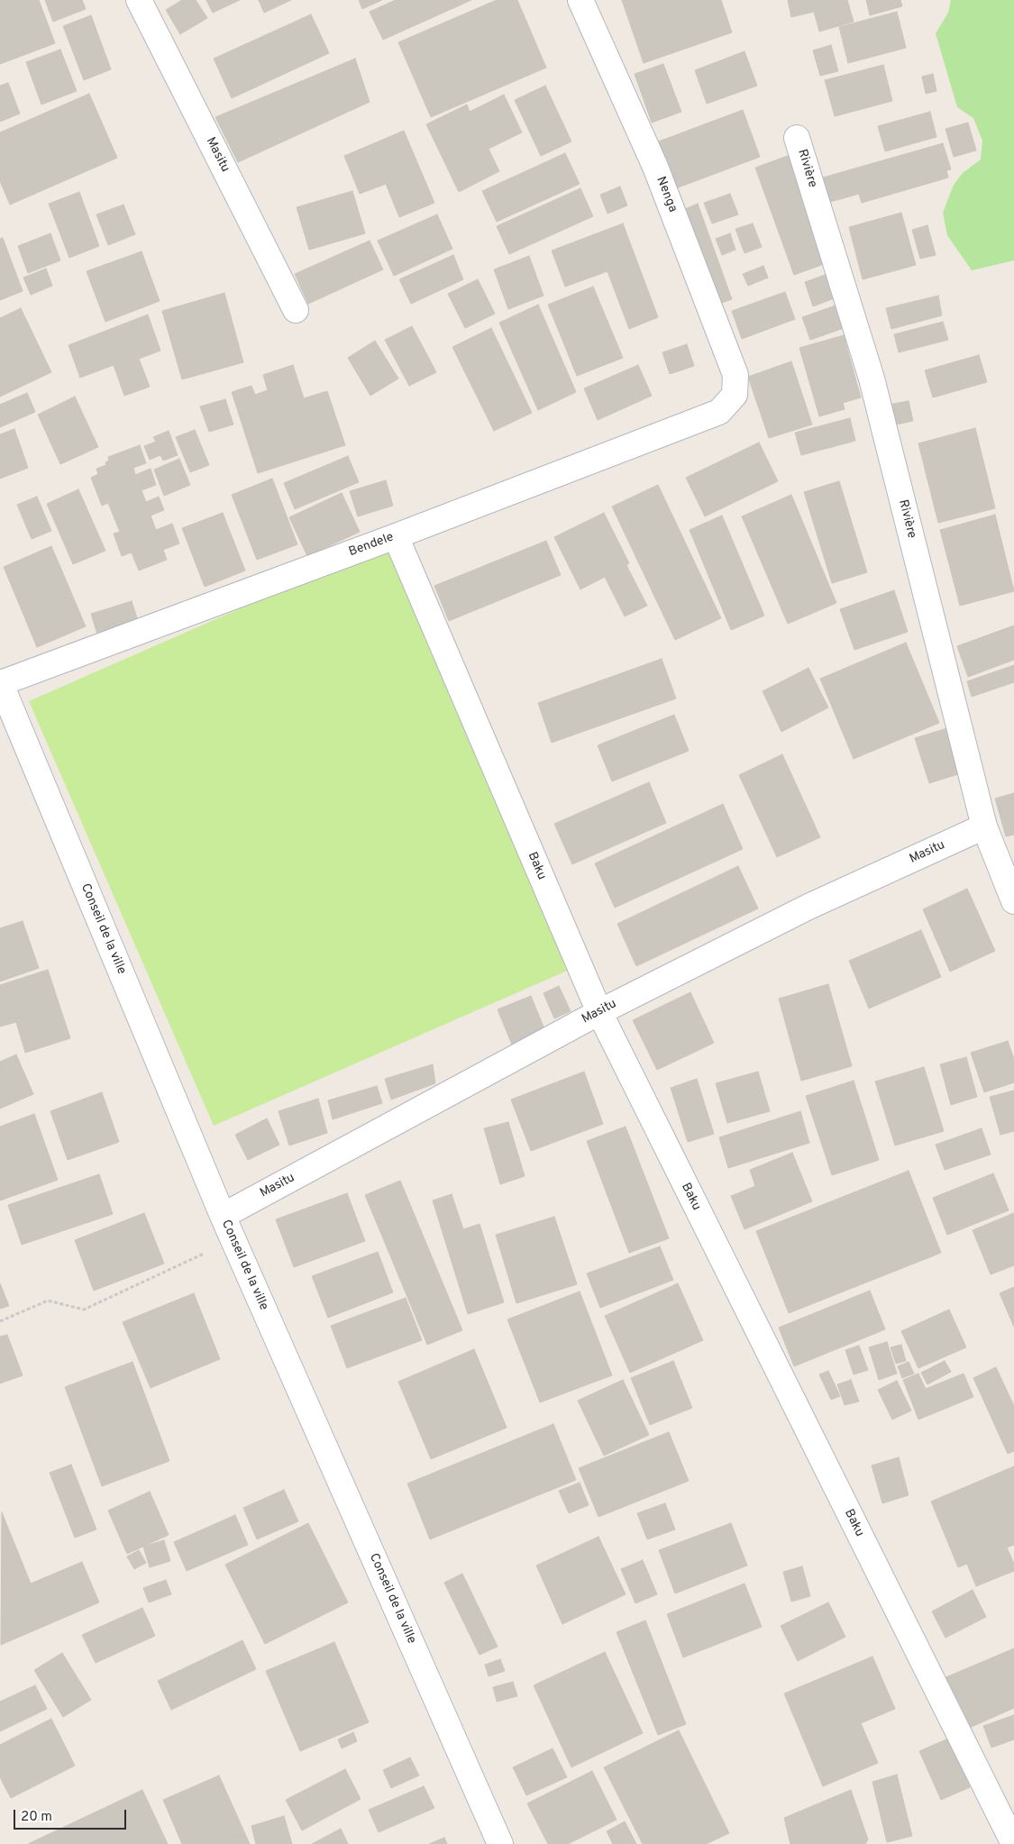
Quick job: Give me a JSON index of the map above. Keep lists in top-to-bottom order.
{
  "streets": {
    "street": [
      "Masitu",
      "Rivière",
      "Nenga",
      "Bendele",
      "Baku",
      "Conseil de la ville"
    ]
  },
  "crossings": [
    ["Masitu", "Rivière"],
    ["Masitu", "Baku"],
    ["Masitu", "Conseil de la ville"],
    ["Nenga", "Bendele"],
    ["Bendele", "Baku"],
    ["Bendele", "Conseil de la ville"]
  ],
  "scale_bar": "20 m"
}
